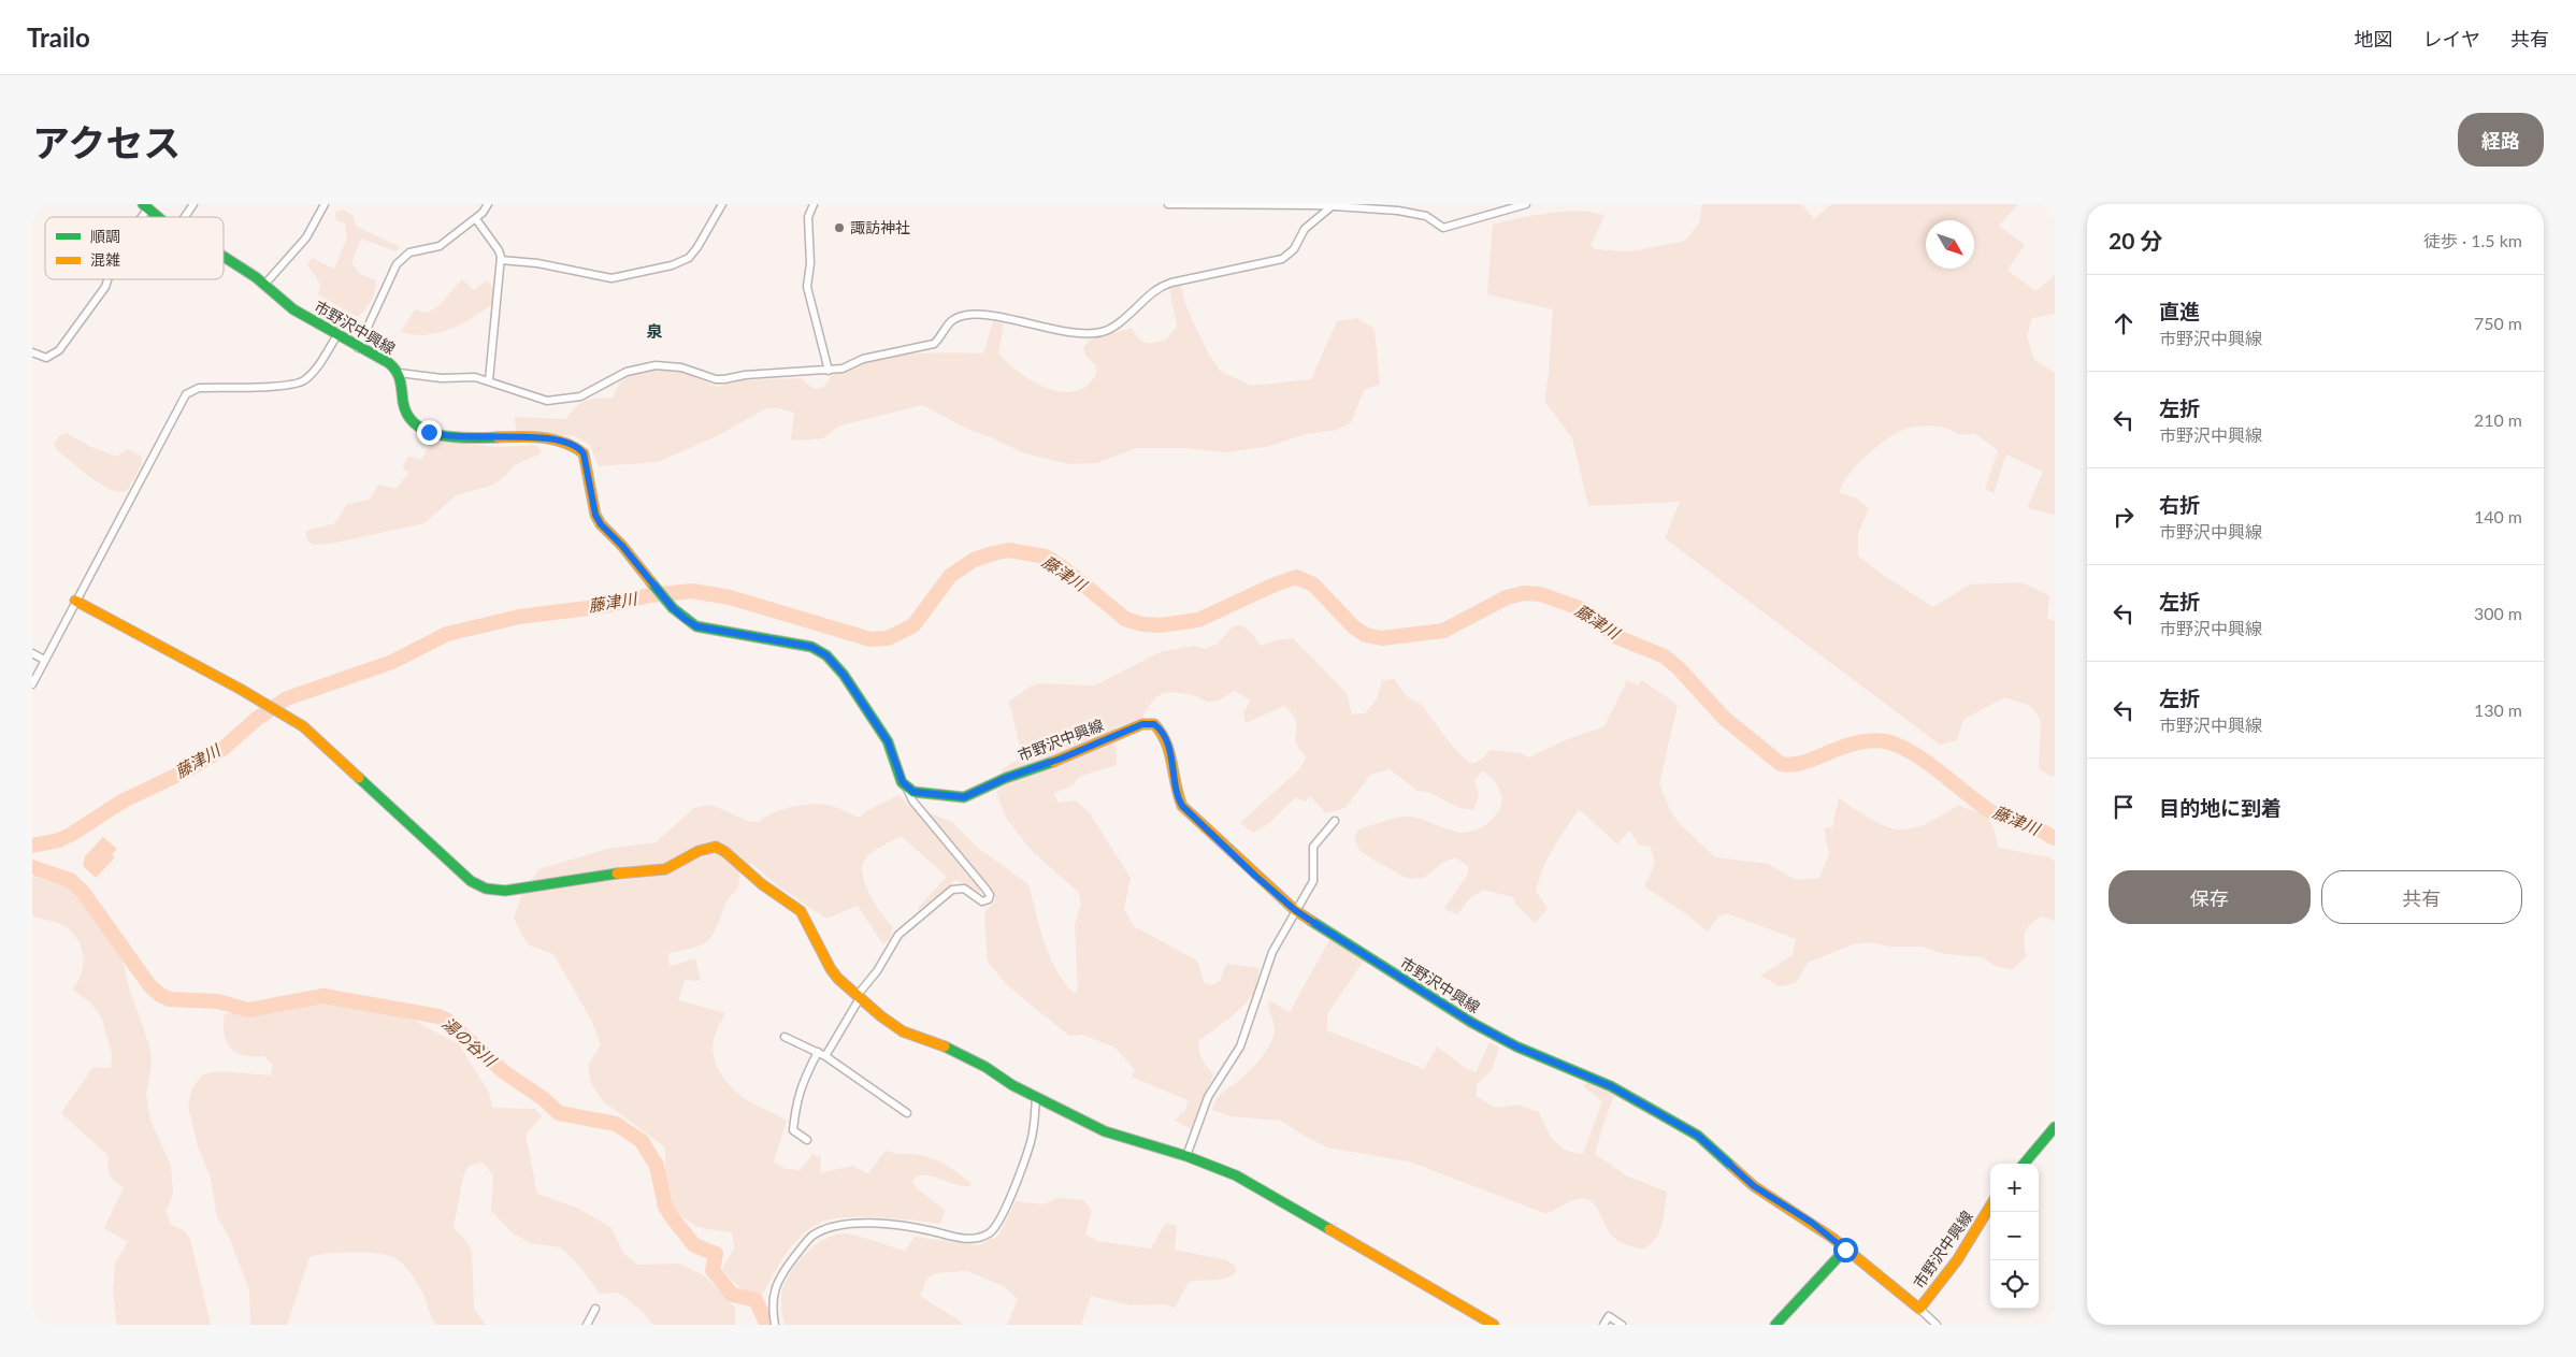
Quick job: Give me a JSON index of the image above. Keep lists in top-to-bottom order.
{
  "streets": {
    "main road": ["市野沢中興線"]
  },
  "districts": ["泉"],
  "water": ["藤津川", "湯の谷川"],
  "places": ["諏訪神社"],
  "legend": ["順調", "混雑"],
  "north": "bottom right",
  "page": {
    "header": "Trailo",
    "nav": ["地図", "レイヤ", "共有"],
    "title": "アクセス",
    "buttons": [
      "経路",
      ["保存", "共有"]
    ],
    "heading": ["20 分", "徒歩 · 1.5 km"],
    "list": [
      ["直進", "市野沢中興線", "750 m"],
      ["左折", "市野沢中興線", "210 m"],
      ["右折", "市野沢中興線", "140 m"],
      ["左折", "市野沢中興線", "300 m"],
      ["左折", "市野沢中興線", "130 m"],
      "目的地に到着"
    ],
    "map_buttons": ["+", "−"]
  }
}
